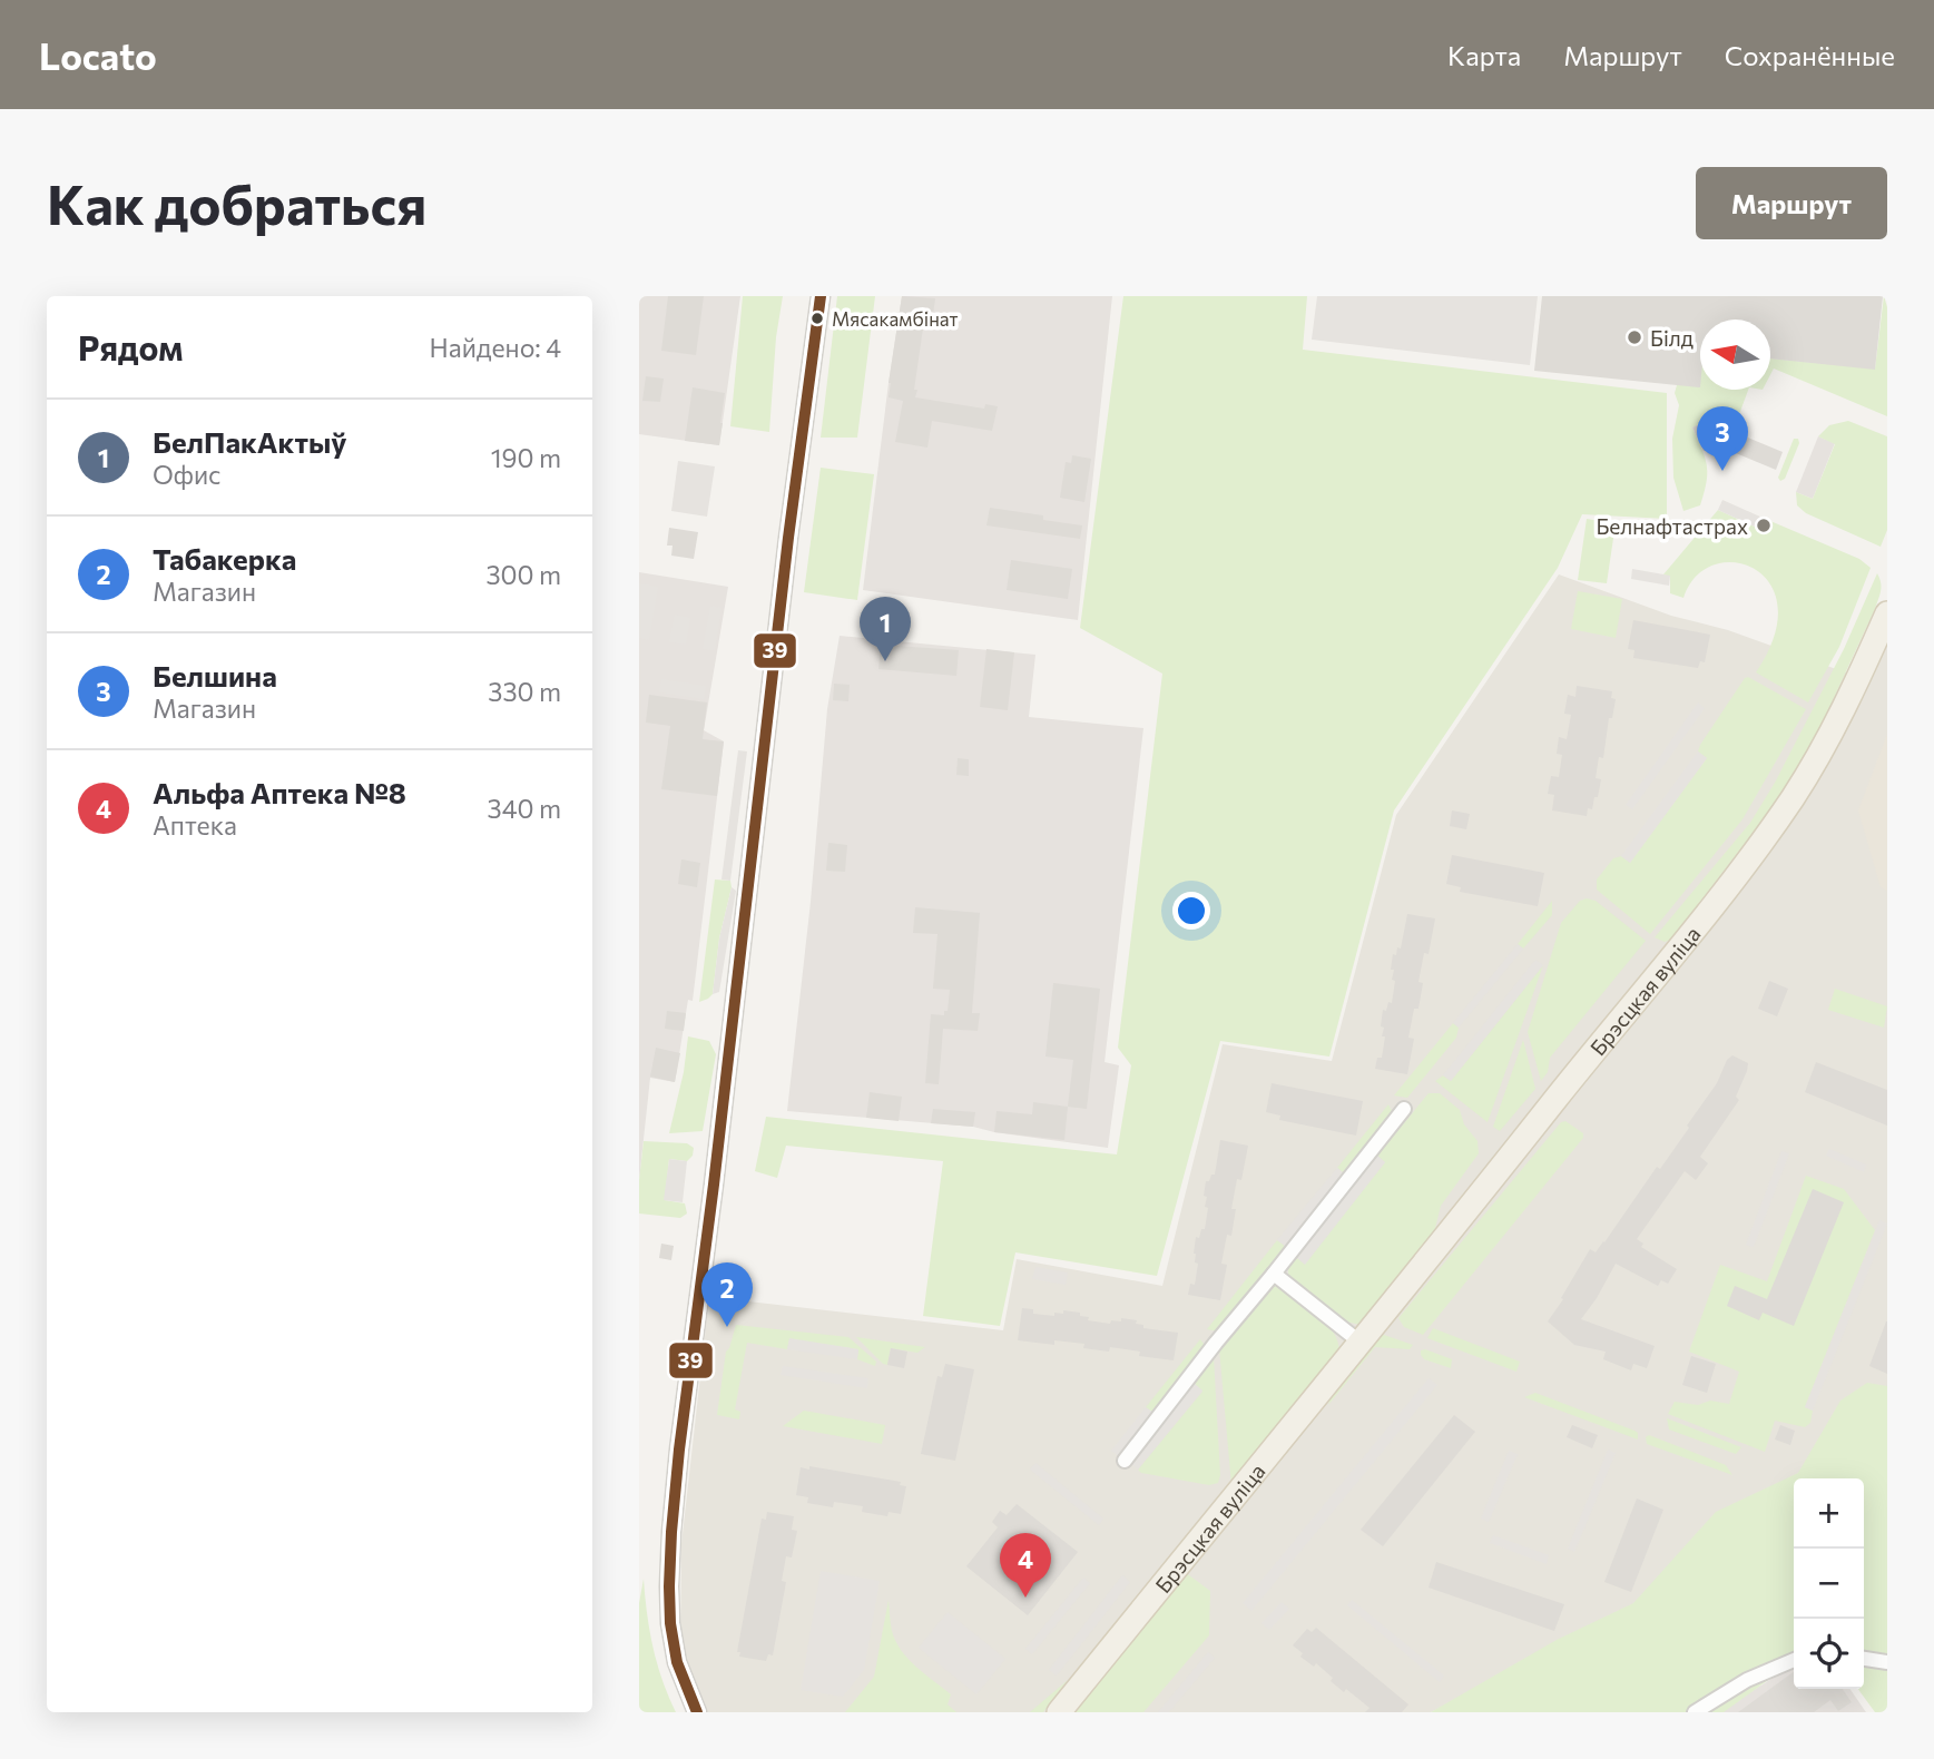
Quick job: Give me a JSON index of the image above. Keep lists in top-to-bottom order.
{
  "streets": {
    "main road": ["Брэсцкая вуліца"]
  },
  "places": ["Мясакамбінат", "Білд", "Белнафтастрах"],
  "lines": ["transit line 39"],
  "north": "left",
  "page": {
    "header": "Locato",
    "nav": ["Карта", "Маршрут", "Сохранённые"],
    "buttons": "Маршрут",
    "title": "Как добраться",
    "heading": ["Рядом", "Найдено: 4"],
    "list": [
      {
        "mark": "1",
        "name": "БелПакАктыў",
        "note": "Офис",
        "value": "190 m"
      },
      {
        "mark": "2",
        "name": "Табакерка",
        "note": "Магазин",
        "value": "300 m"
      },
      {
        "mark": "3",
        "name": "Белшина",
        "note": "Магазин",
        "value": "330 m"
      },
      {
        "mark": "4",
        "name": "Альфа Аптека №8",
        "note": "Аптека",
        "value": "340 m"
      }
    ],
    "pins": [
      "3",
      "1",
      "2",
      "4"
    ],
    "map_buttons": ["+", "−"]
  }
}
